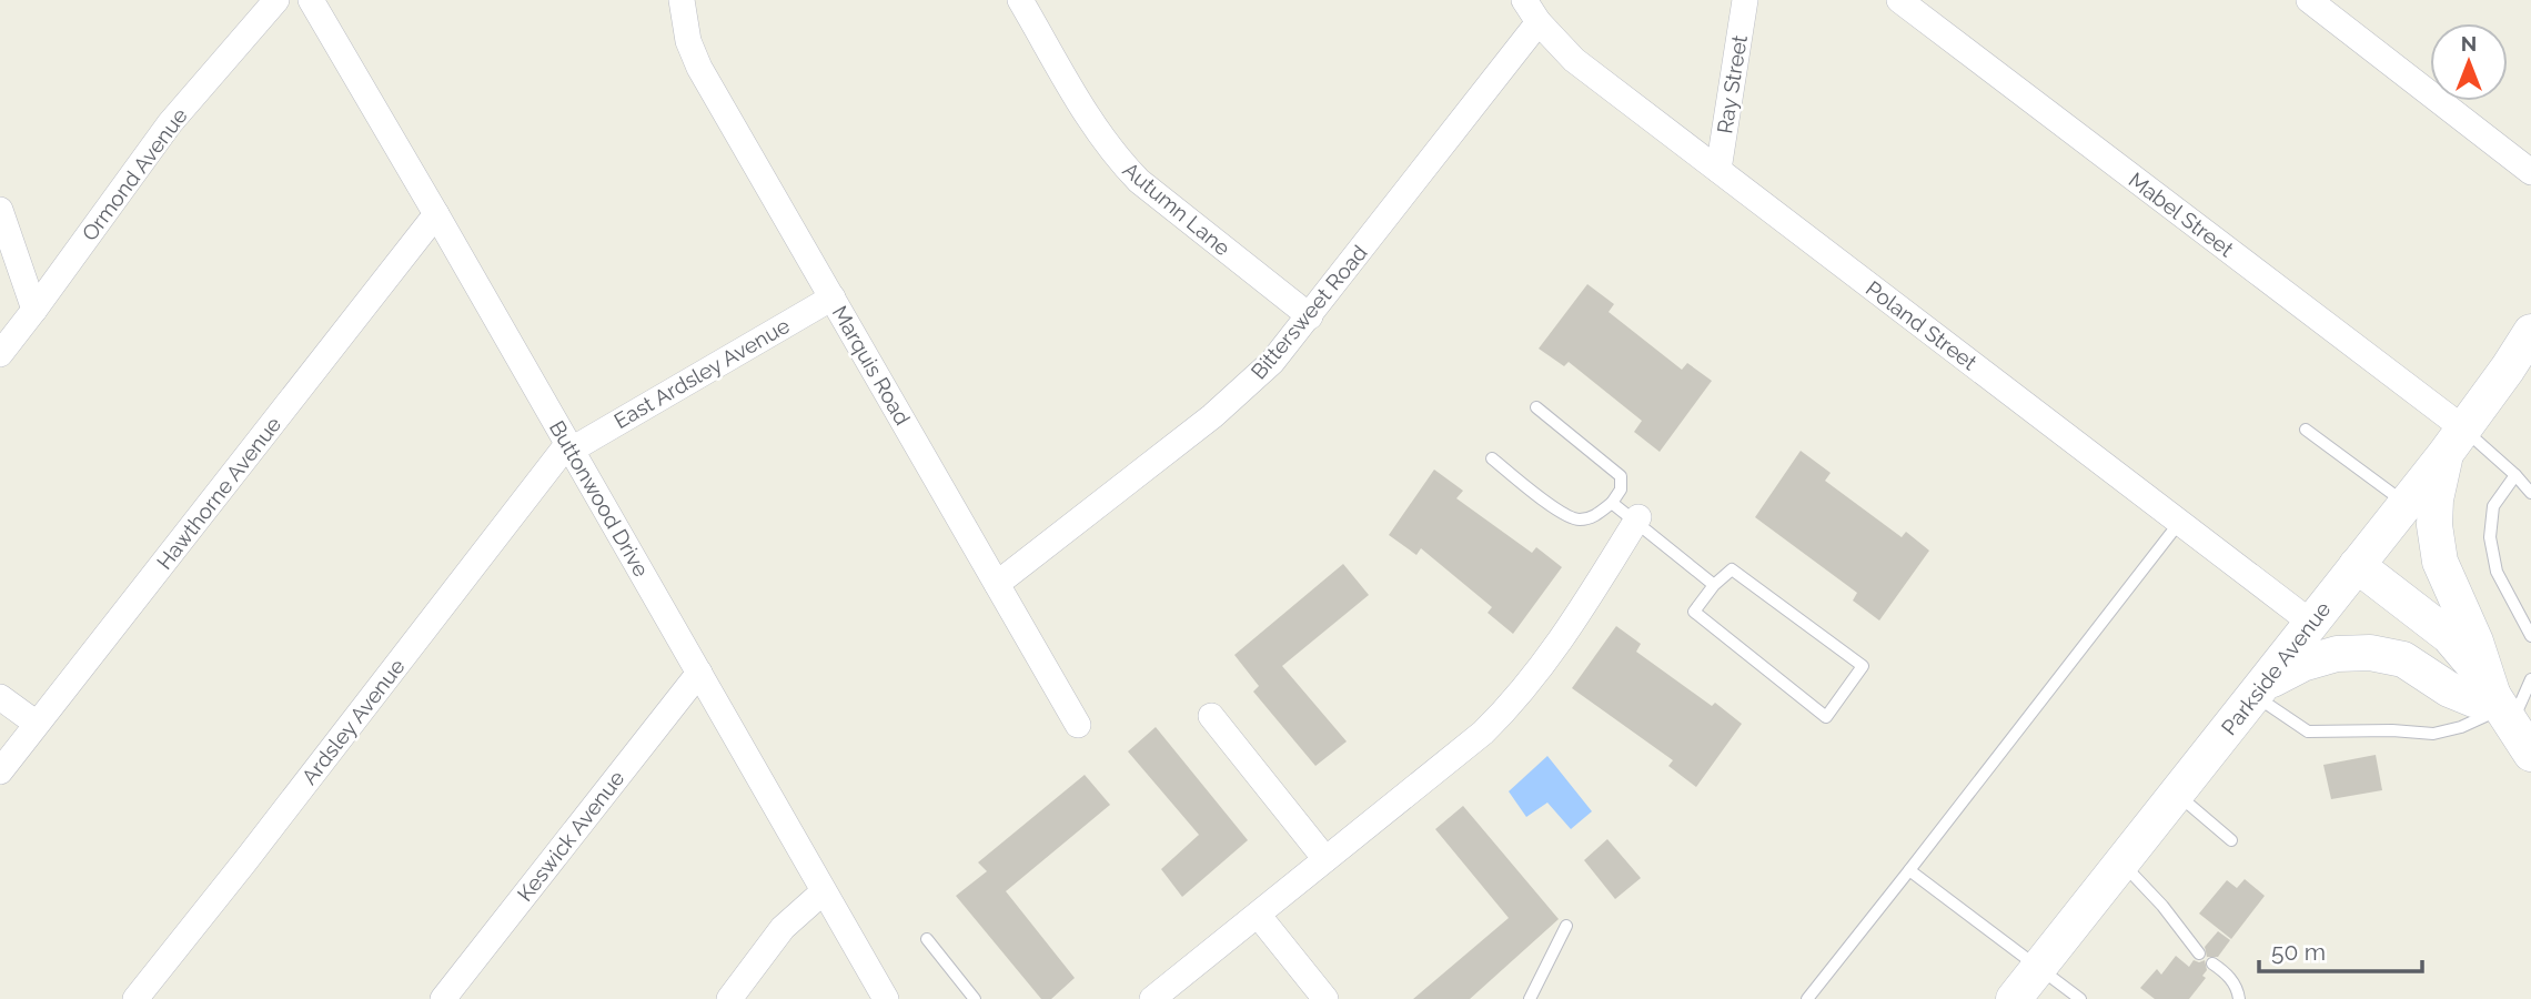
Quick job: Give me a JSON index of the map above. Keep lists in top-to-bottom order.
{
  "streets": {
    "main road": ["Parkside Avenue"],
    "street": [
      "Ray Street",
      "Ormond Avenue",
      "Autumn Lane",
      "Mabel Street",
      "Bittersweet Road",
      "Poland Street",
      "Marquis Road",
      "East Ardsley Avenue",
      "Hawthorne Avenue",
      "Buttonwood Drive",
      "Ardsley Avenue",
      "Keswick Avenue"
    ]
  },
  "crossings": [
    ["Ray Street", "Poland Street"],
    ["Autumn Lane", "Bittersweet Road"],
    ["Mabel Street", "Parkside Avenue"],
    ["Bittersweet Road", "Poland Street"],
    ["Bittersweet Road", "Marquis Road"],
    ["Poland Street", "Parkside Avenue"],
    ["Marquis Road", "East Ardsley Avenue"],
    ["East Ardsley Avenue", "Buttonwood Drive"],
    ["East Ardsley Avenue", "Ardsley Avenue"],
    ["Hawthorne Avenue", "Buttonwood Drive"],
    ["Buttonwood Drive", "Ardsley Avenue"],
    ["Buttonwood Drive", "Keswick Avenue"]
  ],
  "scale_bar": "50 m",
  "north": "top"
}
